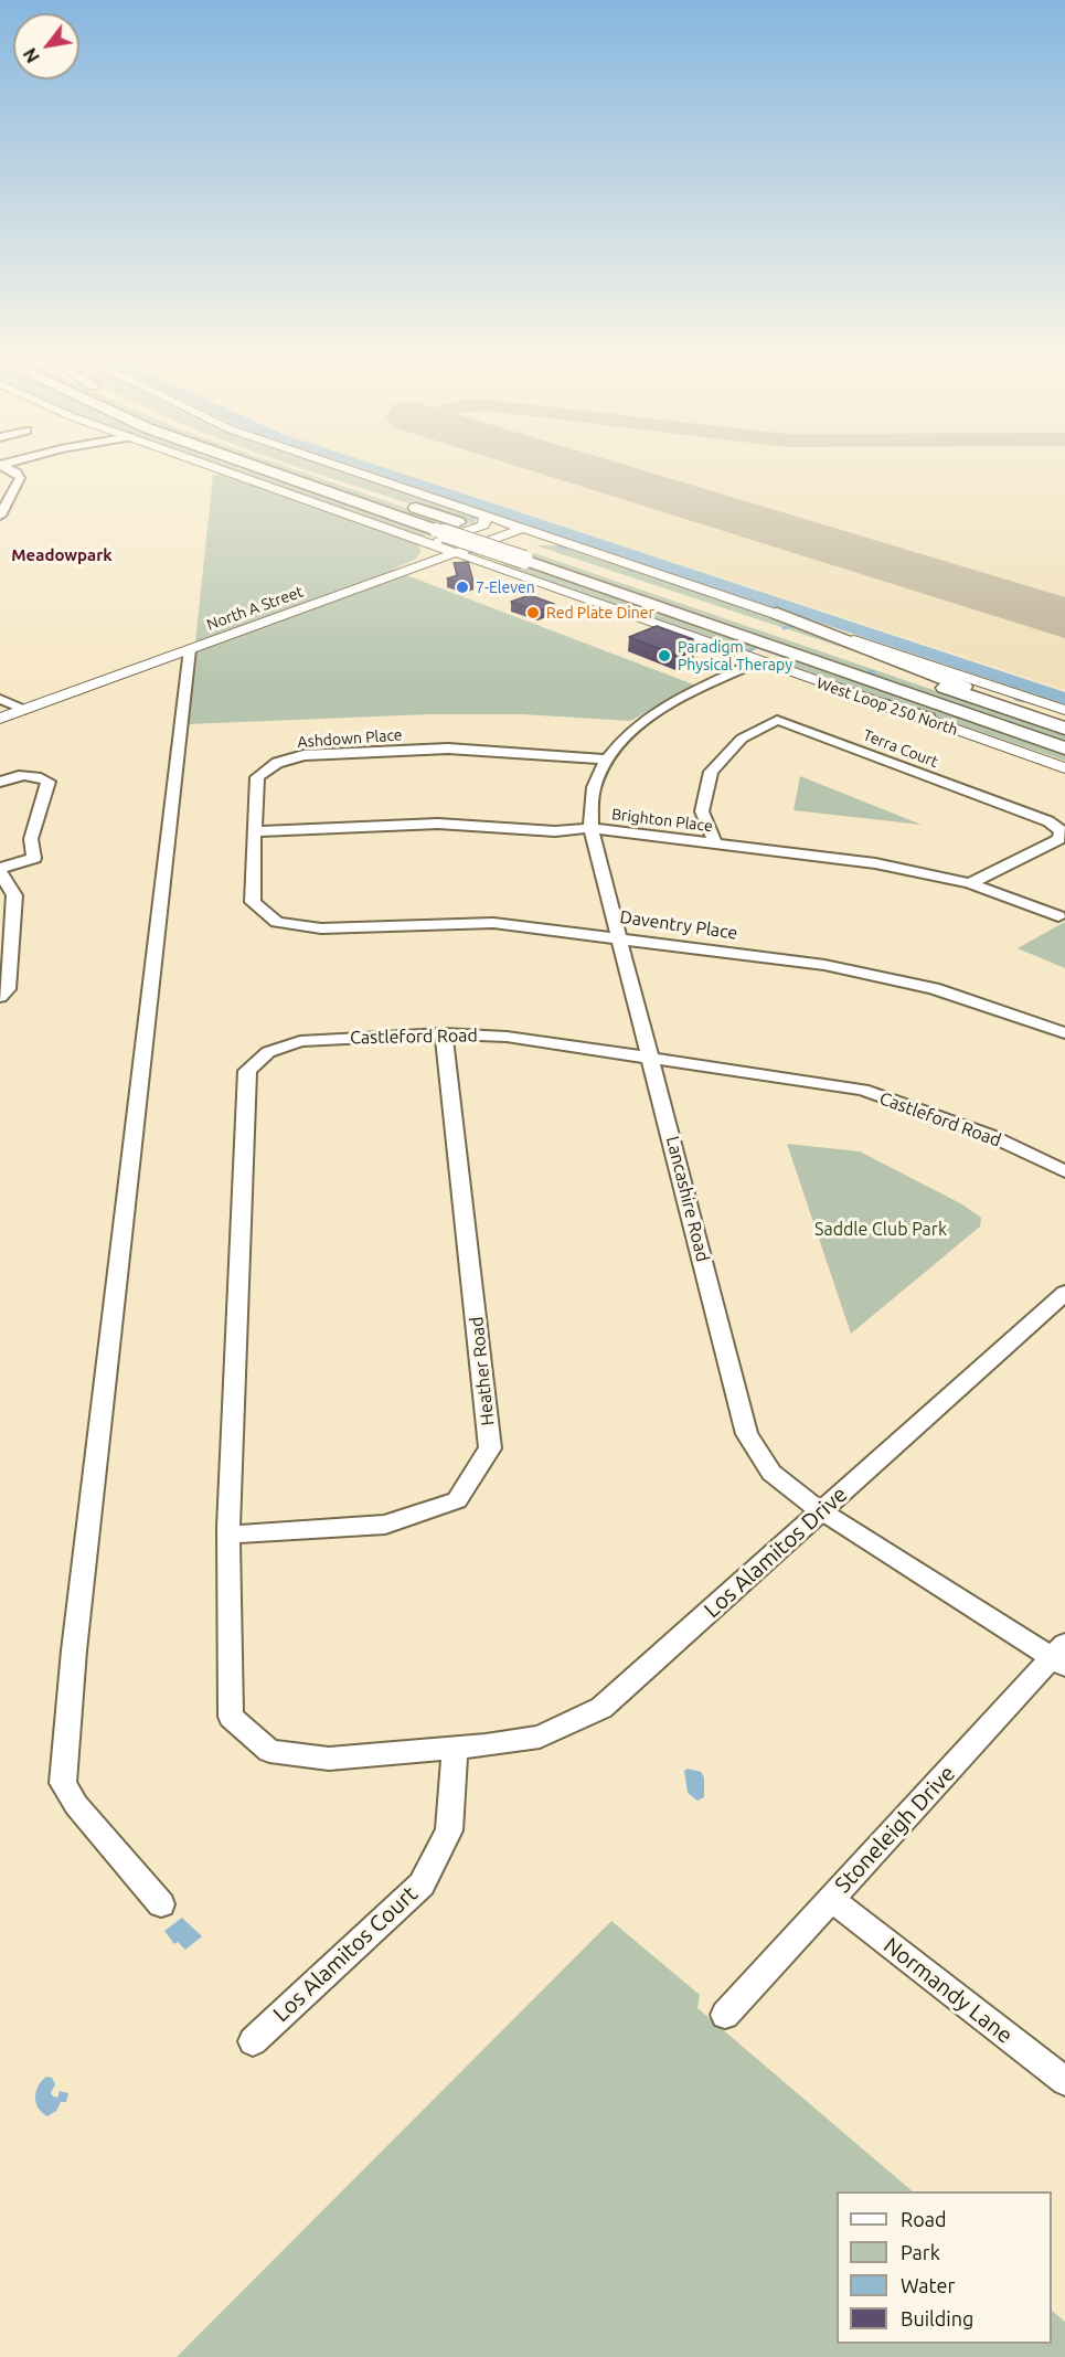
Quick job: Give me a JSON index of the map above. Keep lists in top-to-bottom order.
{
  "streets": {
    "main road": ["North A Street", "West Loop 250 North"],
    "street": [
      "Ashdown Place",
      "Terra Court",
      "Brighton Place",
      "Daventry Place",
      "Castleford Road",
      "Lancashire Road",
      "Heather Road",
      "Los Alamitos Drive",
      "Stoneleigh Drive",
      "Los Alamitos Court",
      "Normandy Lane"
    ]
  },
  "crossings": [
    ["North A Street", "West Loop 250 North"],
    ["West Loop 250 North", "Lancashire Road"],
    ["Ashdown Place", "Brighton Place"],
    ["Ashdown Place", "Daventry Place"],
    ["Ashdown Place", "Lancashire Road"],
    ["Terra Court", "Brighton Place"],
    ["Brighton Place", "Lancashire Road"],
    ["Daventry Place", "Lancashire Road"],
    ["Castleford Road", "Lancashire Road"],
    ["Castleford Road", "Heather Road"],
    ["Castleford Road", "Los Alamitos Drive"],
    ["Castleford Road", "Los Alamitos Court"],
    ["Lancashire Road", "Los Alamitos Drive"],
    ["Lancashire Road", "Stoneleigh Drive"],
    ["Los Alamitos Drive", "Los Alamitos Court"],
    ["Stoneleigh Drive", "Normandy Lane"]
  ],
  "districts": ["Meadowpark"],
  "parks": ["Saddle Club Park"],
  "places": ["7-Eleven", "Red Plate Diner", "Paradigm Physical Therapy"],
  "legend": [
    "Road",
    "Park",
    "Water",
    "Building"
  ],
  "north": "bottom left"
}
